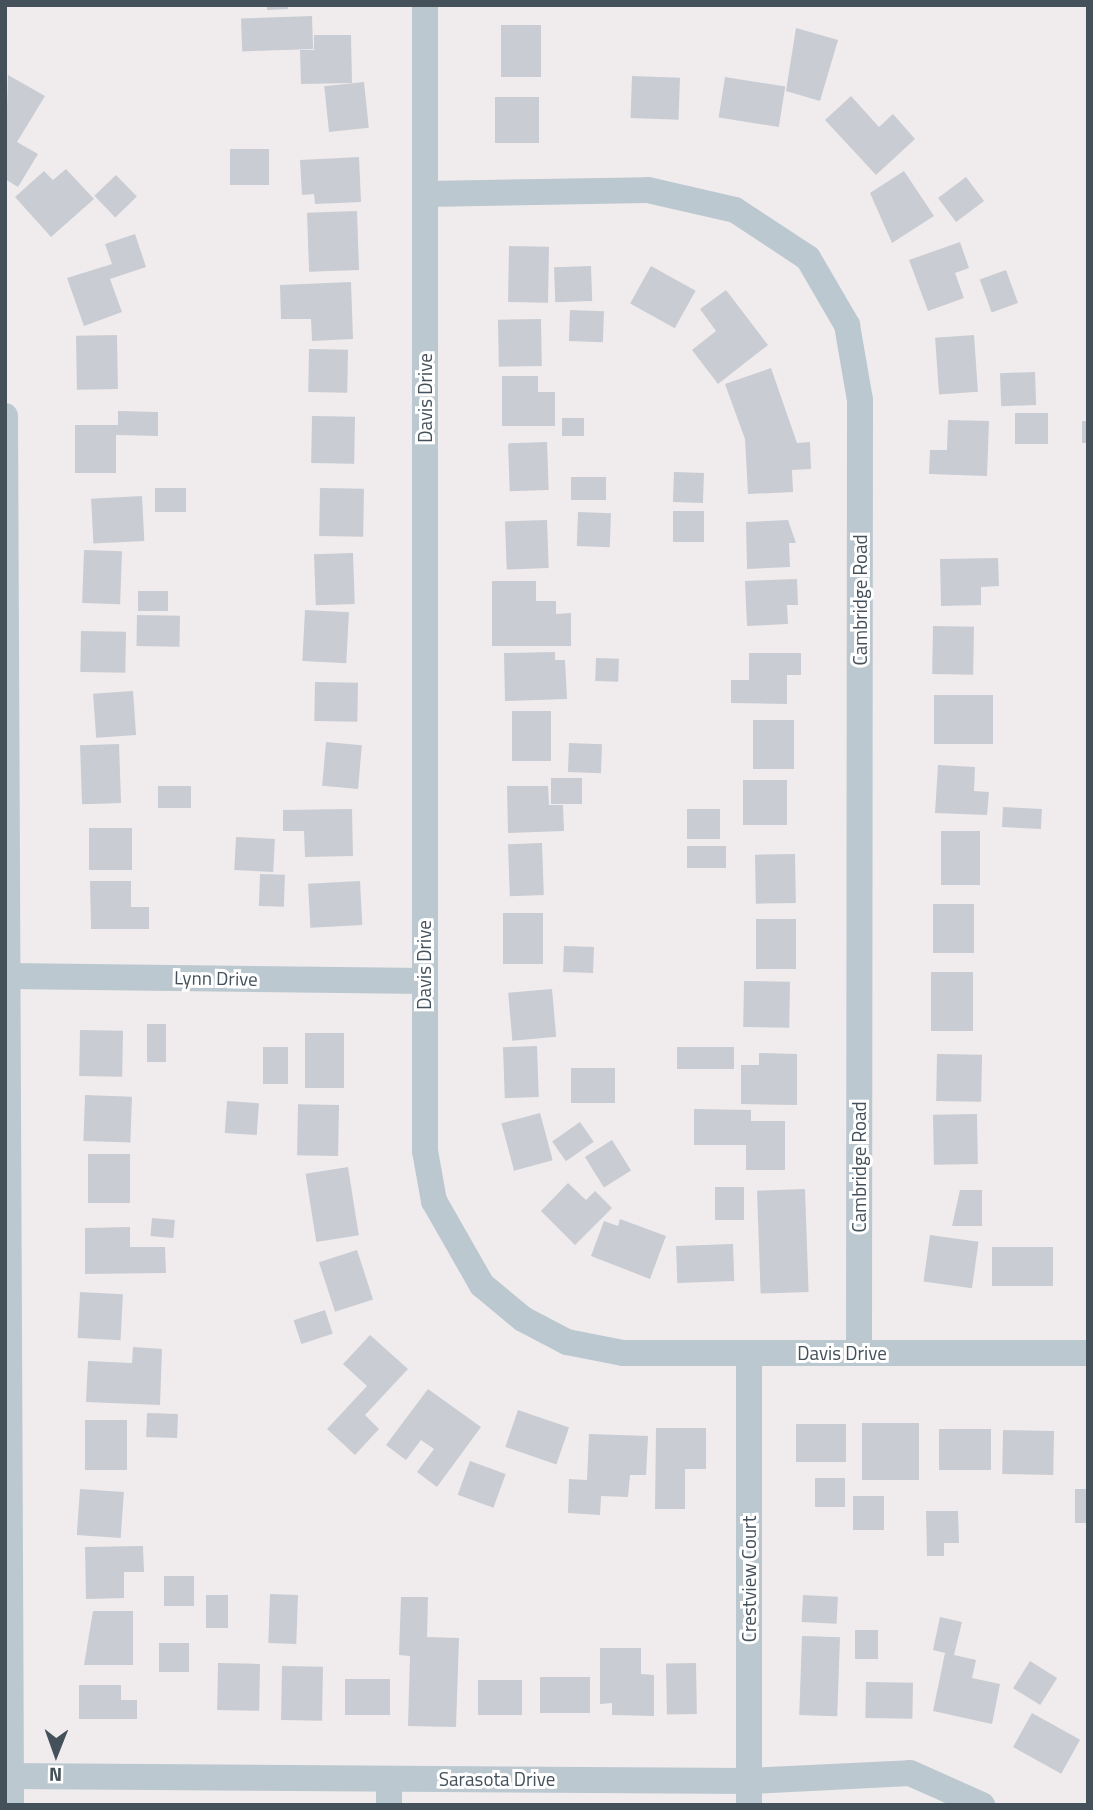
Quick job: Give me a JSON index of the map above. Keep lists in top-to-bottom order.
{
  "streets": {
    "street": [
      "Davis Drive",
      "Cambridge Road",
      "Lynn Drive",
      "Crestview Court",
      "Sarasota Drive"
    ]
  },
  "crossings": [
    ["Davis Drive", "Cambridge Road"],
    ["Davis Drive", "Lynn Drive"],
    ["Davis Drive", "Crestview Court"],
    ["Crestview Court", "Sarasota Drive"]
  ],
  "north": "bottom"
}
